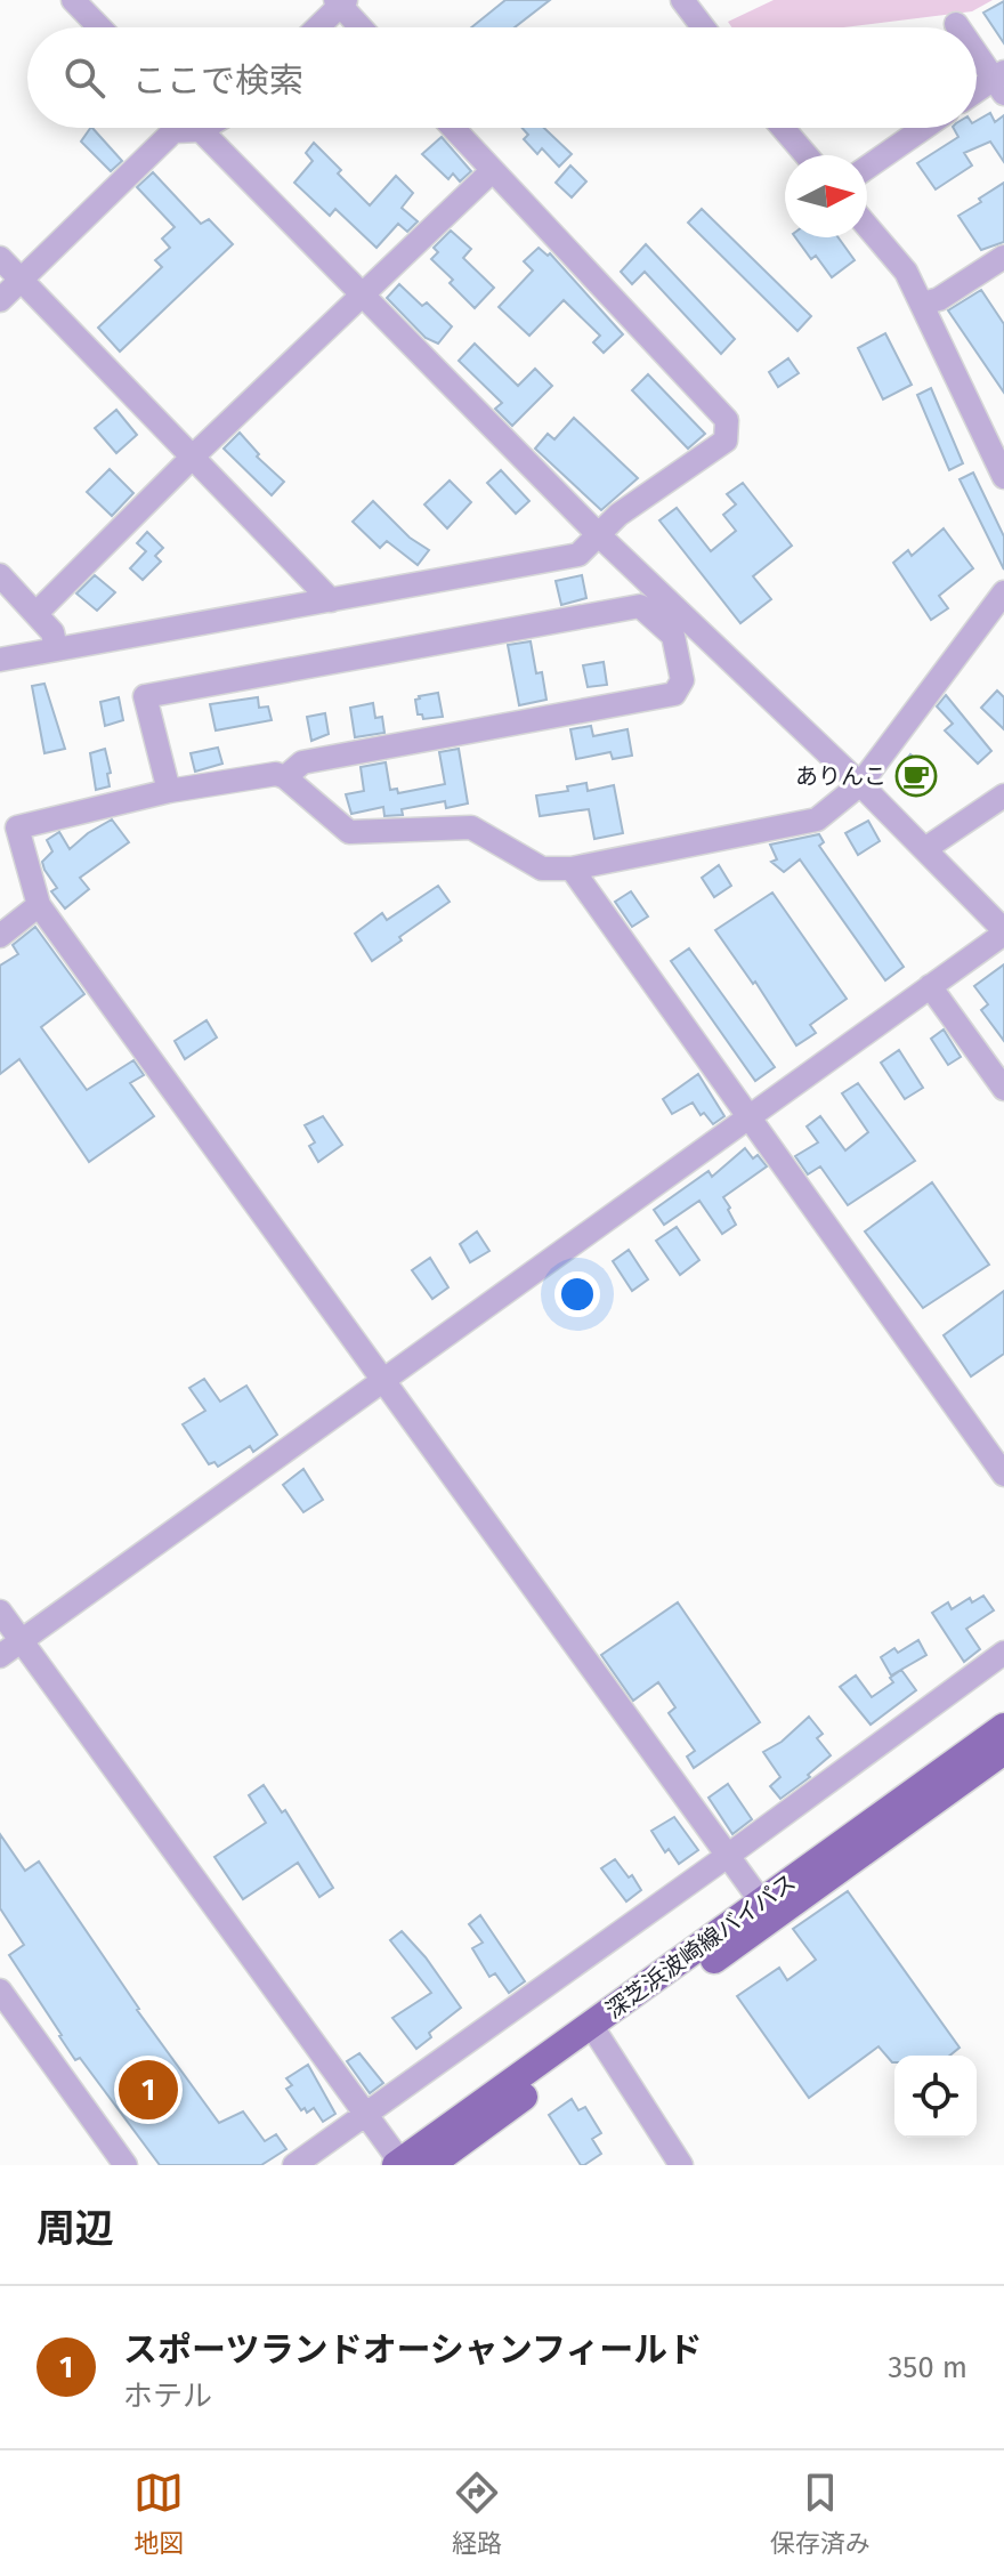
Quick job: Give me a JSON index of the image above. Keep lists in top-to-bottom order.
{
  "streets": {
    "main road": ["深芝浜波崎線バイパス"]
  },
  "places": {
    "cafe": ["ありんこ"]
  },
  "north": "right",
  "page": {
    "search": "ここで検索",
    "pins": "1",
    "heading": "周辺",
    "list": [
      {
        "mark": "1",
        "name": "スポーツランドオーシャンフィールド",
        "note": "ホテル",
        "value": "350 m"
      }
    ],
    "nav": ["地図", "経路", "保存済み"]
  }
}
